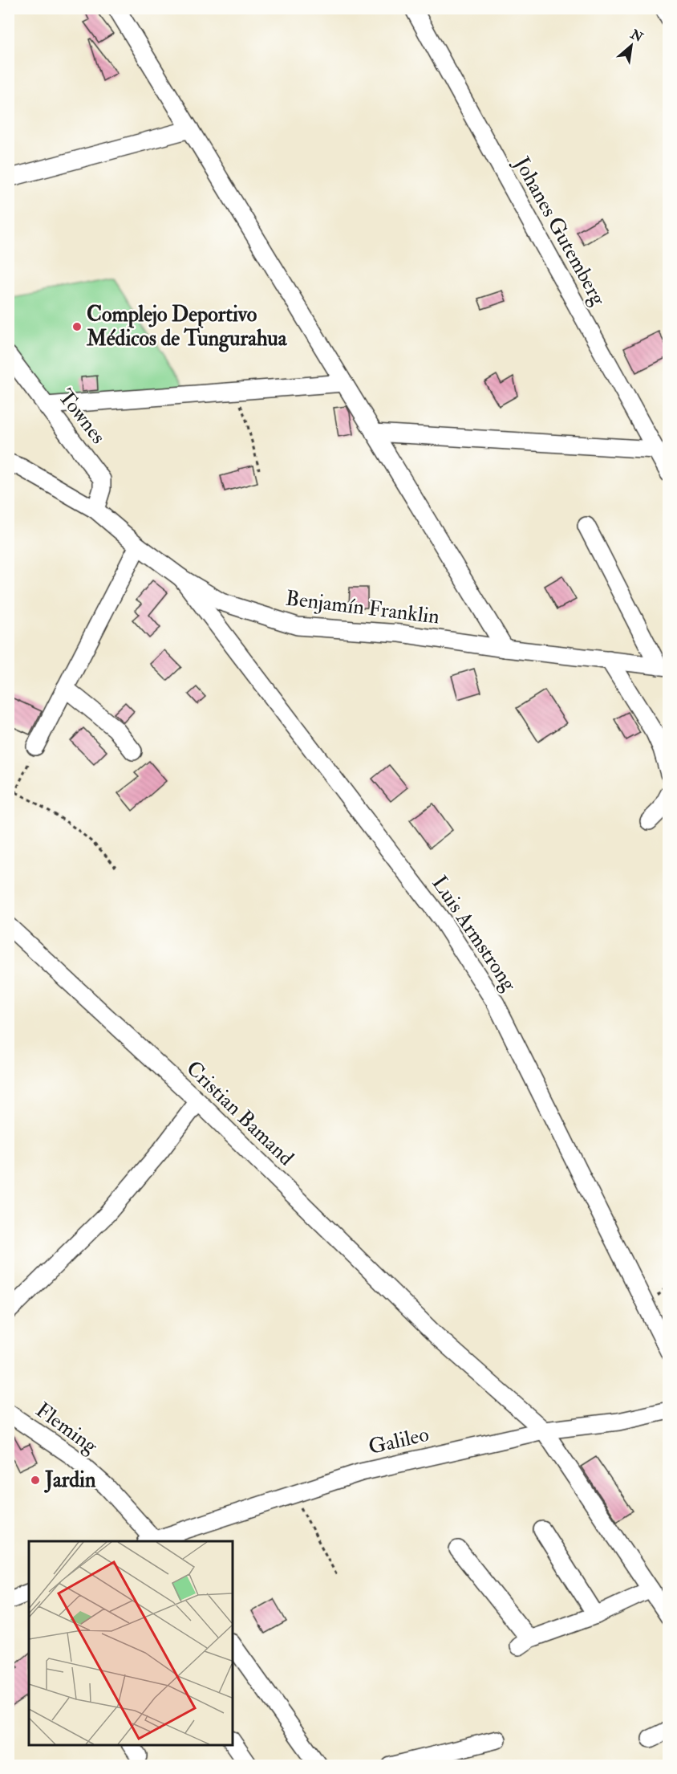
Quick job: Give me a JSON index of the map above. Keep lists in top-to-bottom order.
{
  "streets": {
    "street": [
      "Johanes Gutemberg",
      "Townes",
      "Benjamín Franklin",
      "Luis Armstrong",
      "Cristian Bamand",
      "Fleming",
      "Galileo"
    ]
  },
  "crossings": [
    ["Townes", "Benjamín Franklin"],
    ["Benjamín Franklin", "Luis Armstrong"],
    ["Cristian Bamand", "Galileo"],
    ["Fleming", "Galileo"]
  ],
  "places": ["Complejo Deportivo Médicos de Tungurahua", "Jardin"],
  "north": "top right"
}
